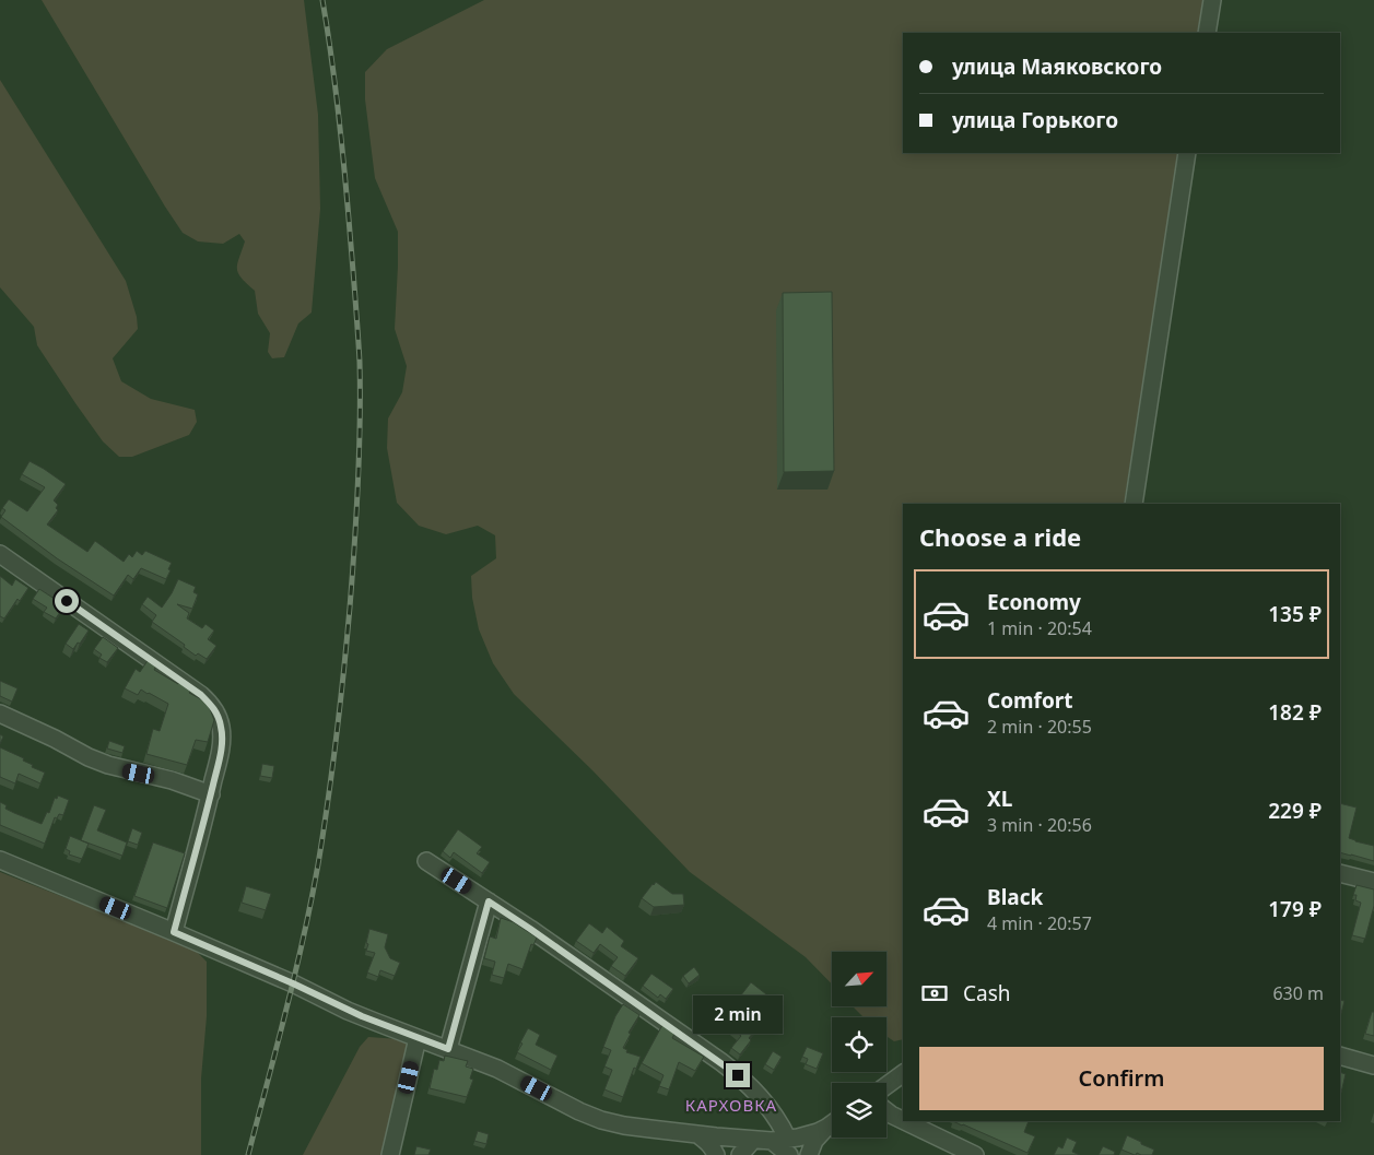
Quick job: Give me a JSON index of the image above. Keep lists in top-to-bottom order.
{
  "districts": ["КАРХОВКА"],
  "north": "top right",
  "page": {
    "banner": ["улица Маяковского", "улица Горького"],
    "heading": "Choose a ride",
    "list": [
      {
        "name": "Economy",
        "note": "1 min · 20:54",
        "value": "135 ₽"
      },
      {
        "name": "Comfort",
        "note": "2 min · 20:55",
        "value": "182 ₽"
      },
      {
        "name": "XL",
        "note": "3 min · 20:56",
        "value": "229 ₽"
      },
      {
        "name": "Black",
        "note": "4 min · 20:57",
        "value": "179 ₽"
      }
    ],
    "pay": ["Cash", "630 m"],
    "bubble": "2 min",
    "buttons": "Confirm"
  }
}
